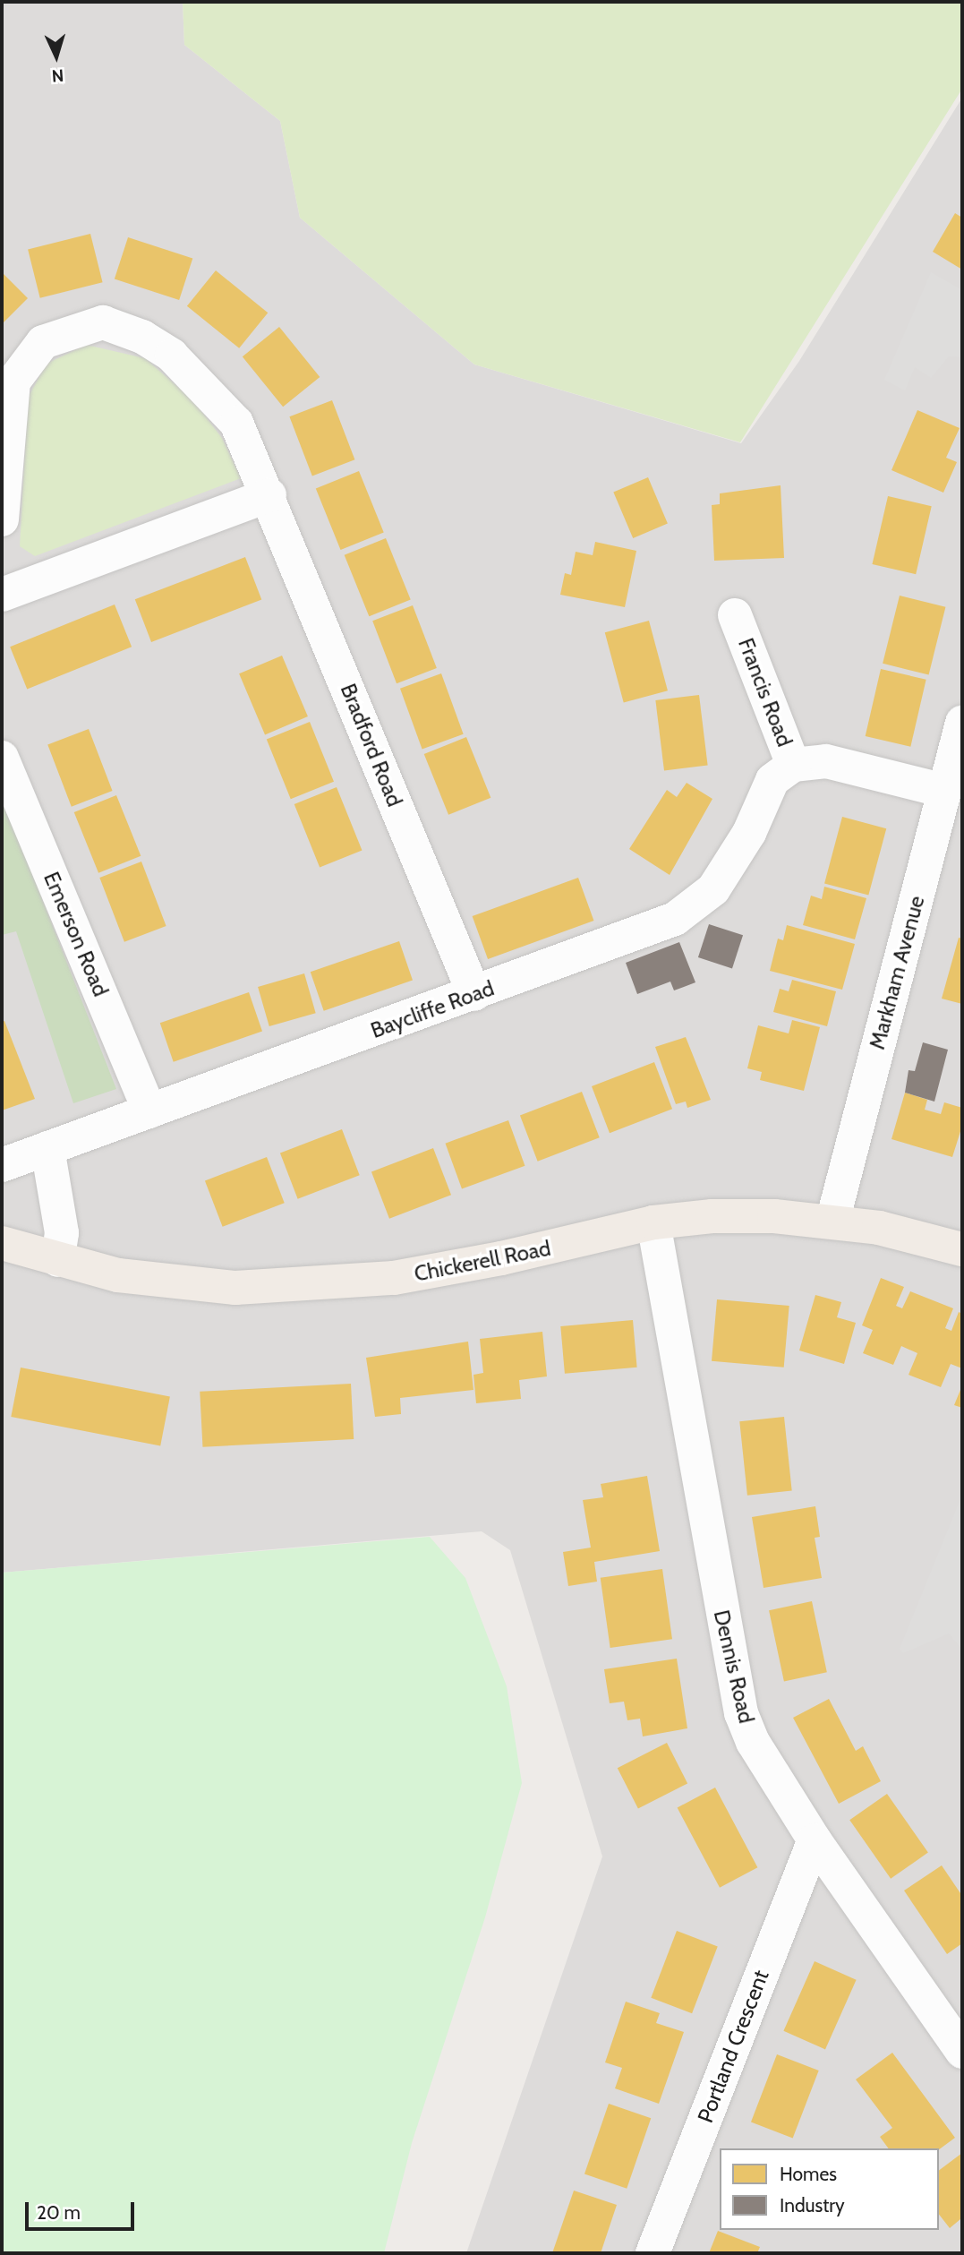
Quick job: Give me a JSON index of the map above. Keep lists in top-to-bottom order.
{
  "streets": {
    "main road": ["Chickerell Road"],
    "street": [
      "Francis Road",
      "Bradford Road",
      "Emerson Road",
      "Markham Avenue",
      "Baycliffe Road",
      "Dennis Road",
      "Portland Crescent"
    ]
  },
  "crossings": [
    ["Francis Road", "Markham Avenue"],
    ["Francis Road", "Baycliffe Road"],
    ["Bradford Road", "Baycliffe Road"],
    ["Emerson Road", "Baycliffe Road"],
    ["Markham Avenue", "Chickerell Road"],
    ["Chickerell Road", "Dennis Road"],
    ["Dennis Road", "Portland Crescent"]
  ],
  "legend": ["Homes", "Industry"],
  "scale_bar": "20 m",
  "north": "bottom"
}
